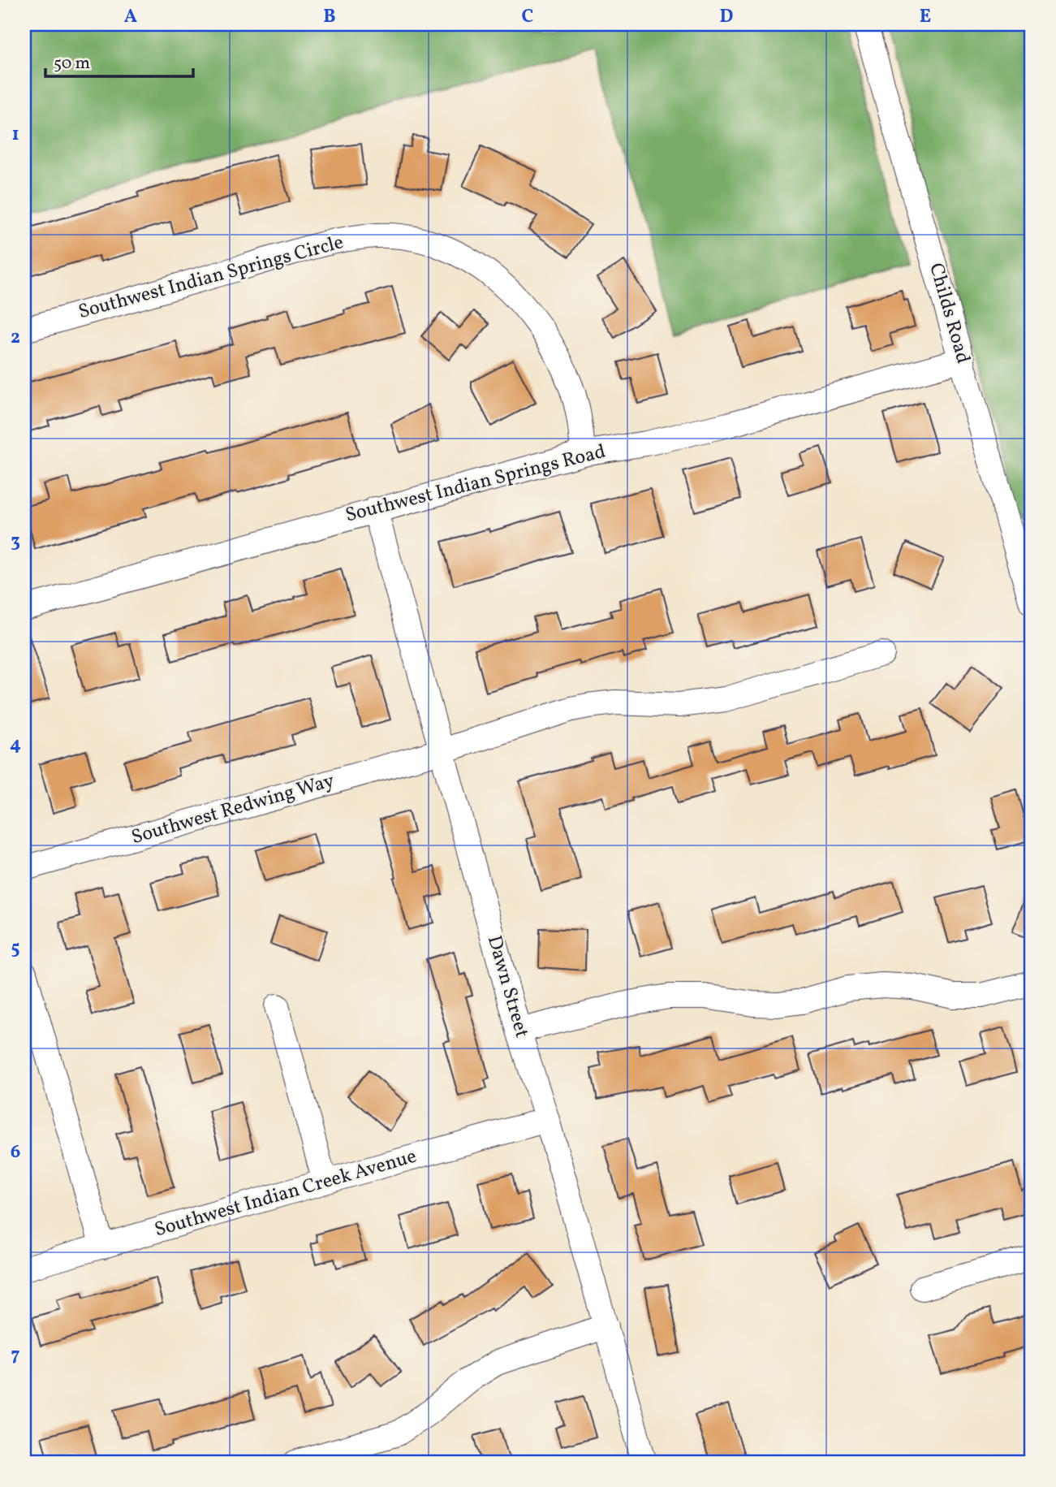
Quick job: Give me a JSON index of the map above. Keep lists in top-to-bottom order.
{
  "streets": {
    "street": [
      "Southwest Indian Springs Circle",
      "Childs Road",
      "Southwest Indian Springs Road",
      "Southwest Redwing Way",
      "Dawn Street",
      "Southwest Indian Creek Avenue"
    ]
  },
  "crossings": [
    ["Southwest Indian Springs Circle", "Southwest Indian Springs Road"],
    ["Childs Road", "Southwest Indian Springs Road"],
    ["Southwest Indian Springs Road", "Dawn Street"],
    ["Southwest Redwing Way", "Dawn Street"],
    ["Dawn Street", "Southwest Indian Creek Avenue"]
  ],
  "scale_bar": "50 m",
  "grid": {
    "columns": [
      "A",
      "B",
      "C",
      "D",
      "E"
    ],
    "rows": [
      "1",
      "2",
      "3",
      "4",
      "5",
      "6",
      "7"
    ]
  }
}
